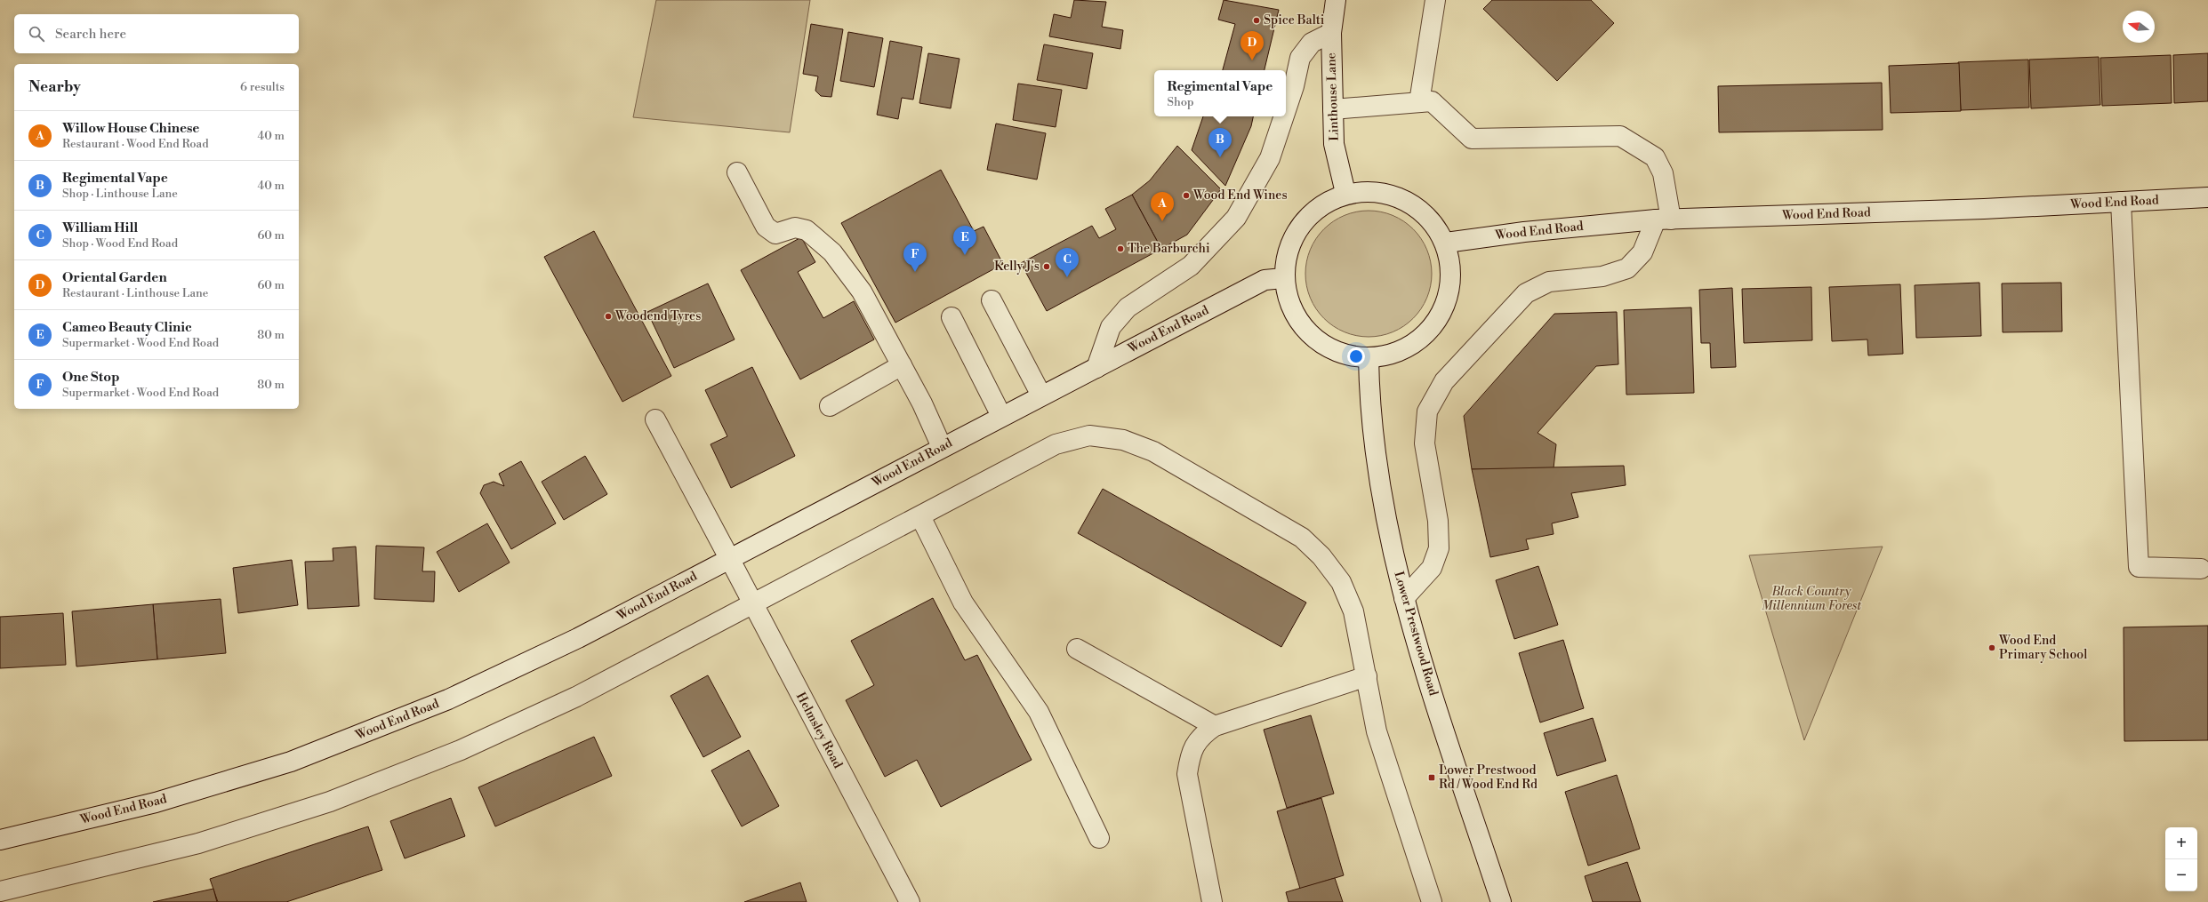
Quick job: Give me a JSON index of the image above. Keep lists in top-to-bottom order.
{
  "streets": {
    "street": [
      "Linthouse Lane",
      "Wood End Road",
      "Lower Prestwood Road",
      "Helmsley Road"
    ]
  },
  "crossings": [
    ["Wood End Road", "Helmsley Road"]
  ],
  "parks": ["Black Country Millennium Forest"],
  "places": {
    "other": [
      "Spice Balti",
      "Wood End Wines",
      "The Barburchi",
      "Kelly J's",
      "Woodend Tyres",
      "Wood End Primary School"
    ],
    "transit": ["Lower Prestwood Rd / Wood End Rd"]
  },
  "north": "left",
  "page": {
    "search": "Search here",
    "pins": [
      "D",
      "B",
      "A",
      "E",
      "F",
      "C"
    ],
    "heading": ["Nearby", "6 results"],
    "popup": ["Regimental Vape", "Shop"],
    "list": [
      {
        "mark": "A",
        "name": "Willow House Chinese",
        "note": "Restaurant · Wood End Road",
        "value": "40 m"
      },
      {
        "mark": "B",
        "name": "Regimental Vape",
        "note": "Shop · Linthouse Lane",
        "value": "40 m"
      },
      {
        "mark": "C",
        "name": "William Hill",
        "note": "Shop · Wood End Road",
        "value": "60 m"
      },
      {
        "mark": "D",
        "name": "Oriental Garden",
        "note": "Restaurant · Linthouse Lane",
        "value": "60 m"
      },
      {
        "mark": "E",
        "name": "Cameo Beauty Clinic",
        "note": "Supermarket · Wood End Road",
        "value": "80 m"
      },
      {
        "mark": "F",
        "name": "One Stop",
        "note": "Supermarket · Wood End Road",
        "value": "80 m"
      }
    ],
    "map_buttons": ["+", "−"]
  }
}
